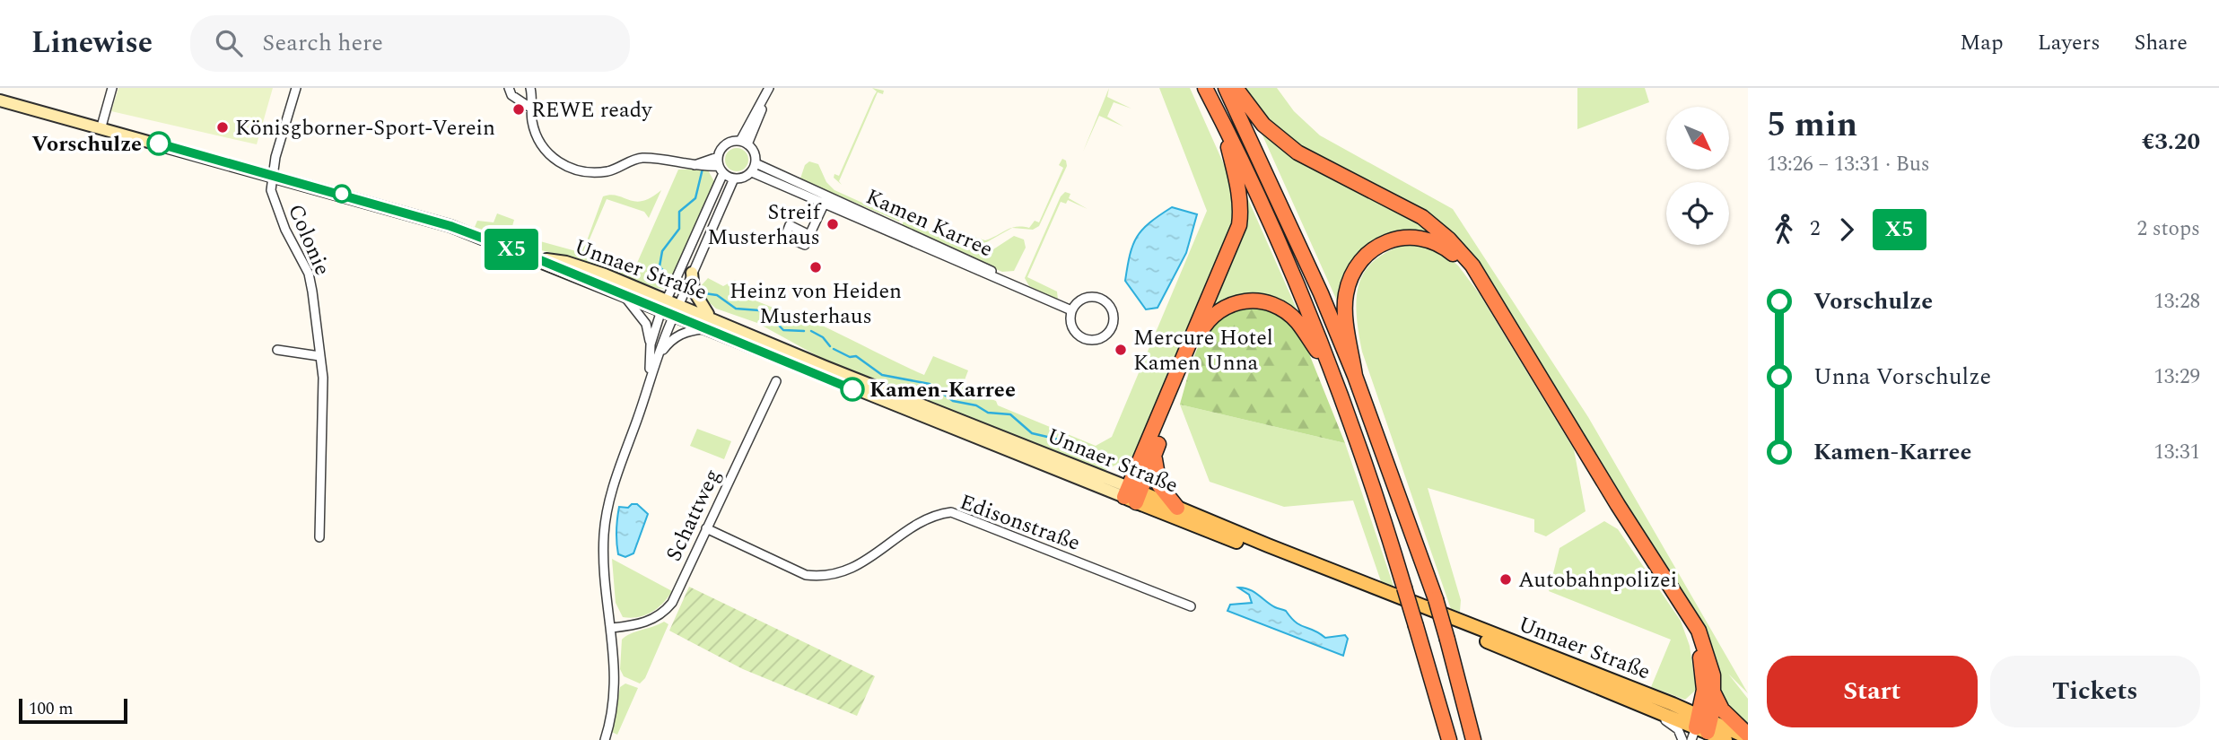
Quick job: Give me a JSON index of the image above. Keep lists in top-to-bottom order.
{
  "streets": {
    "main road": ["Unnaer Straße"],
    "street": [
      "Kamen Karree",
      "Colonie",
      "Schattweg",
      "Edisonstraße"
    ]
  },
  "crossings": [
    ["Schattweg", "Edisonstraße"]
  ],
  "places": [
    "REWE ready",
    "Könisgborner-Sport-Verein",
    "Vorschulze",
    "Streif Musterhaus",
    "Heinz von Heiden Musterhaus",
    "Mercure Hotel Kamen Unna",
    "Kamen-Karree",
    "Autobahnpolizei"
  ],
  "lines": ["bus line X5"],
  "scale_bar": "100 m",
  "north": "bottom right",
  "page": {
    "header": "Linewise",
    "search": "Search here",
    "nav": ["Map", "Layers", "Share"],
    "on_map": "X5",
    "heading": ["5 min", "13:26 – 13:31 · Bus", "€3.20"],
    "legs": ["2", "X5", "2 stops"],
    "list": [
      {
        "name": "Vorschulze",
        "value": "13:28"
      },
      {
        "name": "Unna Vorschulze",
        "value": "13:29"
      },
      {
        "name": "Kamen-Karree",
        "value": "13:31"
      }
    ],
    "buttons": ["Start", "Tickets"],
    "scale": "100 m"
  }
}
